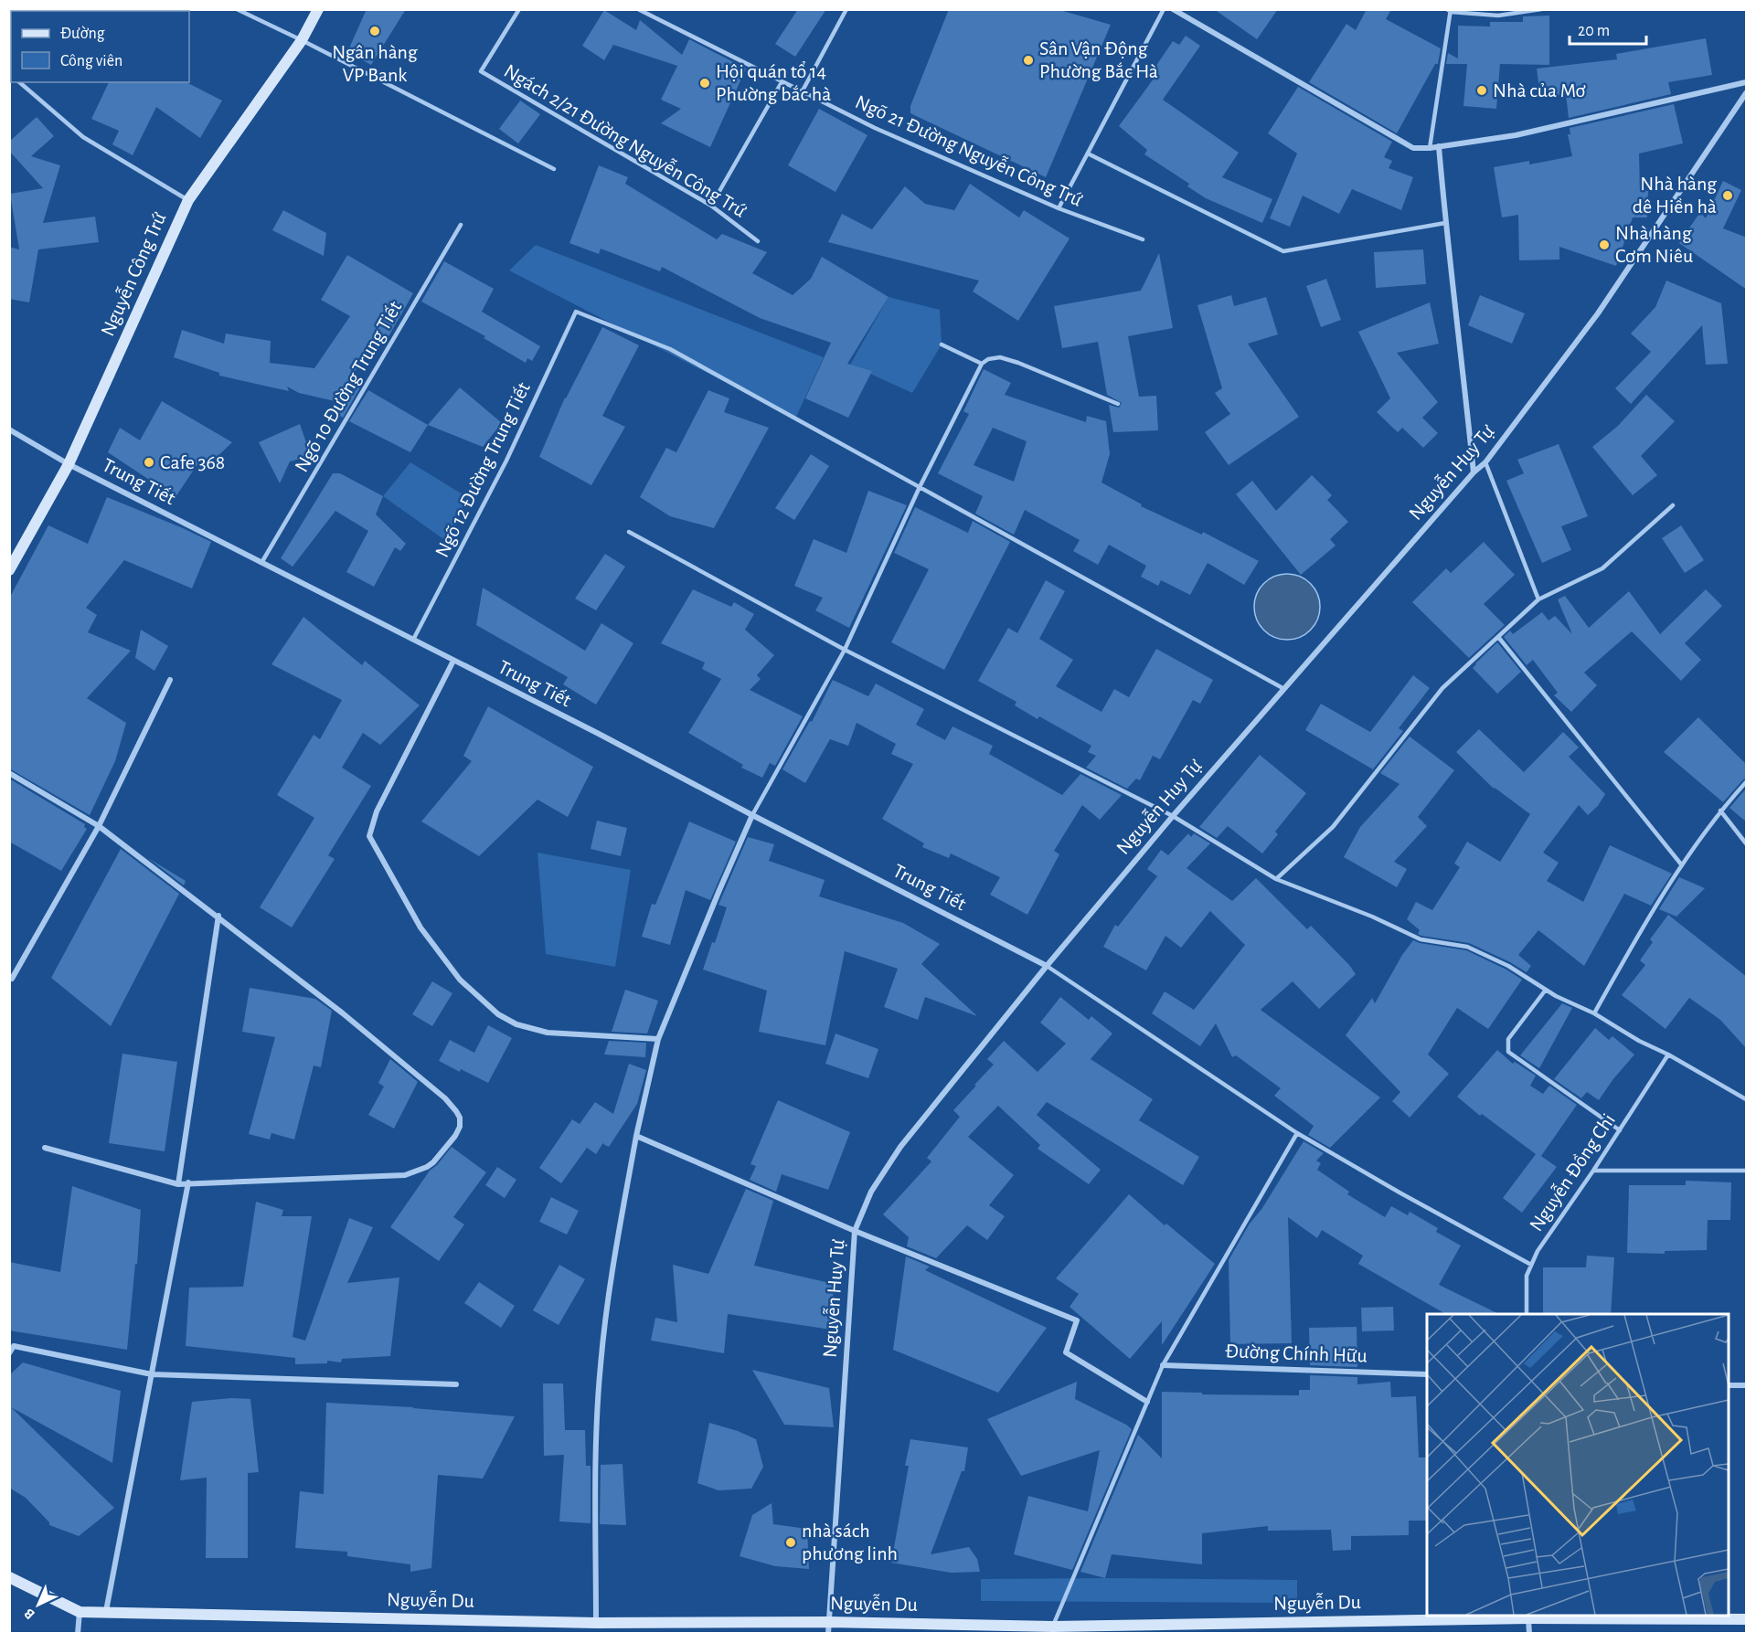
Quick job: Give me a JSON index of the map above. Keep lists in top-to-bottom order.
{
  "streets": {
    "main road": ["Nguyễn Công Trứ", "Nguyễn Du"],
    "street": ["Nguyễn Huy Tự", "Trung Tiết", "Đường Chính Hữu"],
    "lane": [
      "Ngách 2/21 Đường Nguyễn Công Trứ",
      "Ngõ 21 Đường Nguyễn Công Trứ",
      "Ngõ 10 Đường Trung Tiết",
      "Ngõ 12 Đường Trung Tiết",
      "Nguyễn Đồng Chi"
    ]
  },
  "crossings": [
    ["Nguyễn Công Trứ", "Trung Tiết"],
    ["Ngõ 10 Đường Trung Tiết", "Trung Tiết"],
    ["Ngõ 12 Đường Trung Tiết", "Trung Tiết"],
    ["Nguyễn Huy Tự", "Trung Tiết"],
    ["Nguyễn Huy Tự", "Nguyễn Du"]
  ],
  "places": [
    "Ngân hàng VP Bank",
    "Sân Vận Động Phường Bắc Hà",
    "Hội quán tổ 14 Phường bắc hà",
    "Nhà của Mơ",
    "Nhà hàng dê Hiền hà",
    "Nhà hàng Cơm Niêu",
    "Cafe 368",
    "nhà sách phương linh"
  ],
  "legend": ["Đường", "Công viên"],
  "scale_bar": "20 m",
  "north": "bottom left"
}
